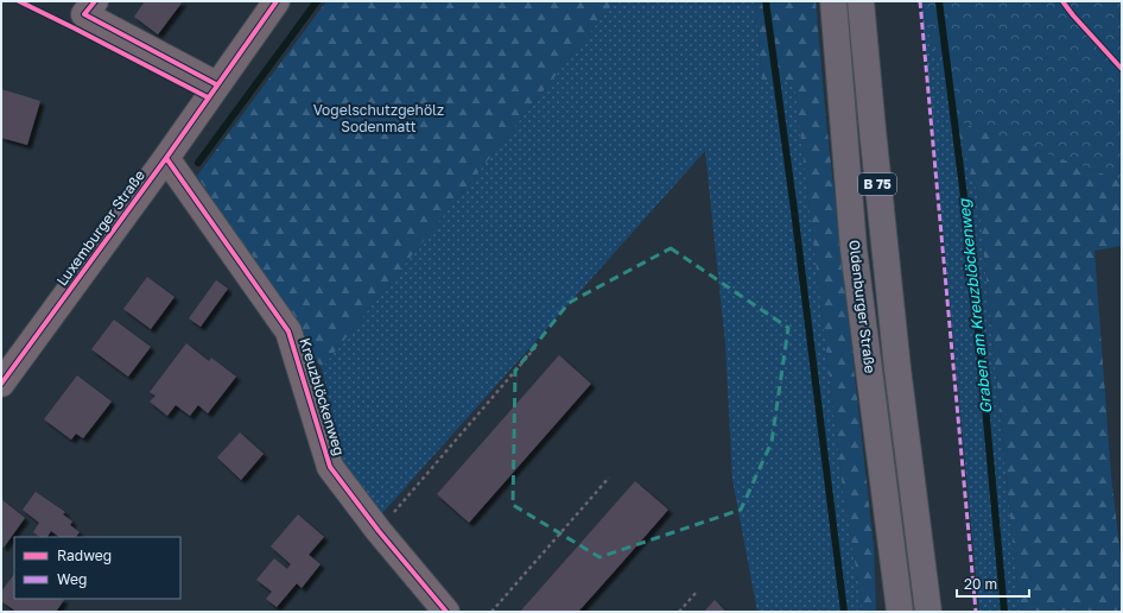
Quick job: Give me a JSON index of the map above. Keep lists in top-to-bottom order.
{
  "streets": {
    "highway": ["B 75", "Oldenburger Straße"],
    "street": ["Luxemburger Straße", "Kreuzblöckenweg"]
  },
  "crossings": [
    ["Luxemburger Straße", "Kreuzblöckenweg"]
  ],
  "water": ["Graben am Kreuzblöckenweg"],
  "parks": ["Vogelschutzgehölz Sodenmatt"],
  "legend": ["Radweg", "Weg"],
  "scale_bar": "20 m"
}
